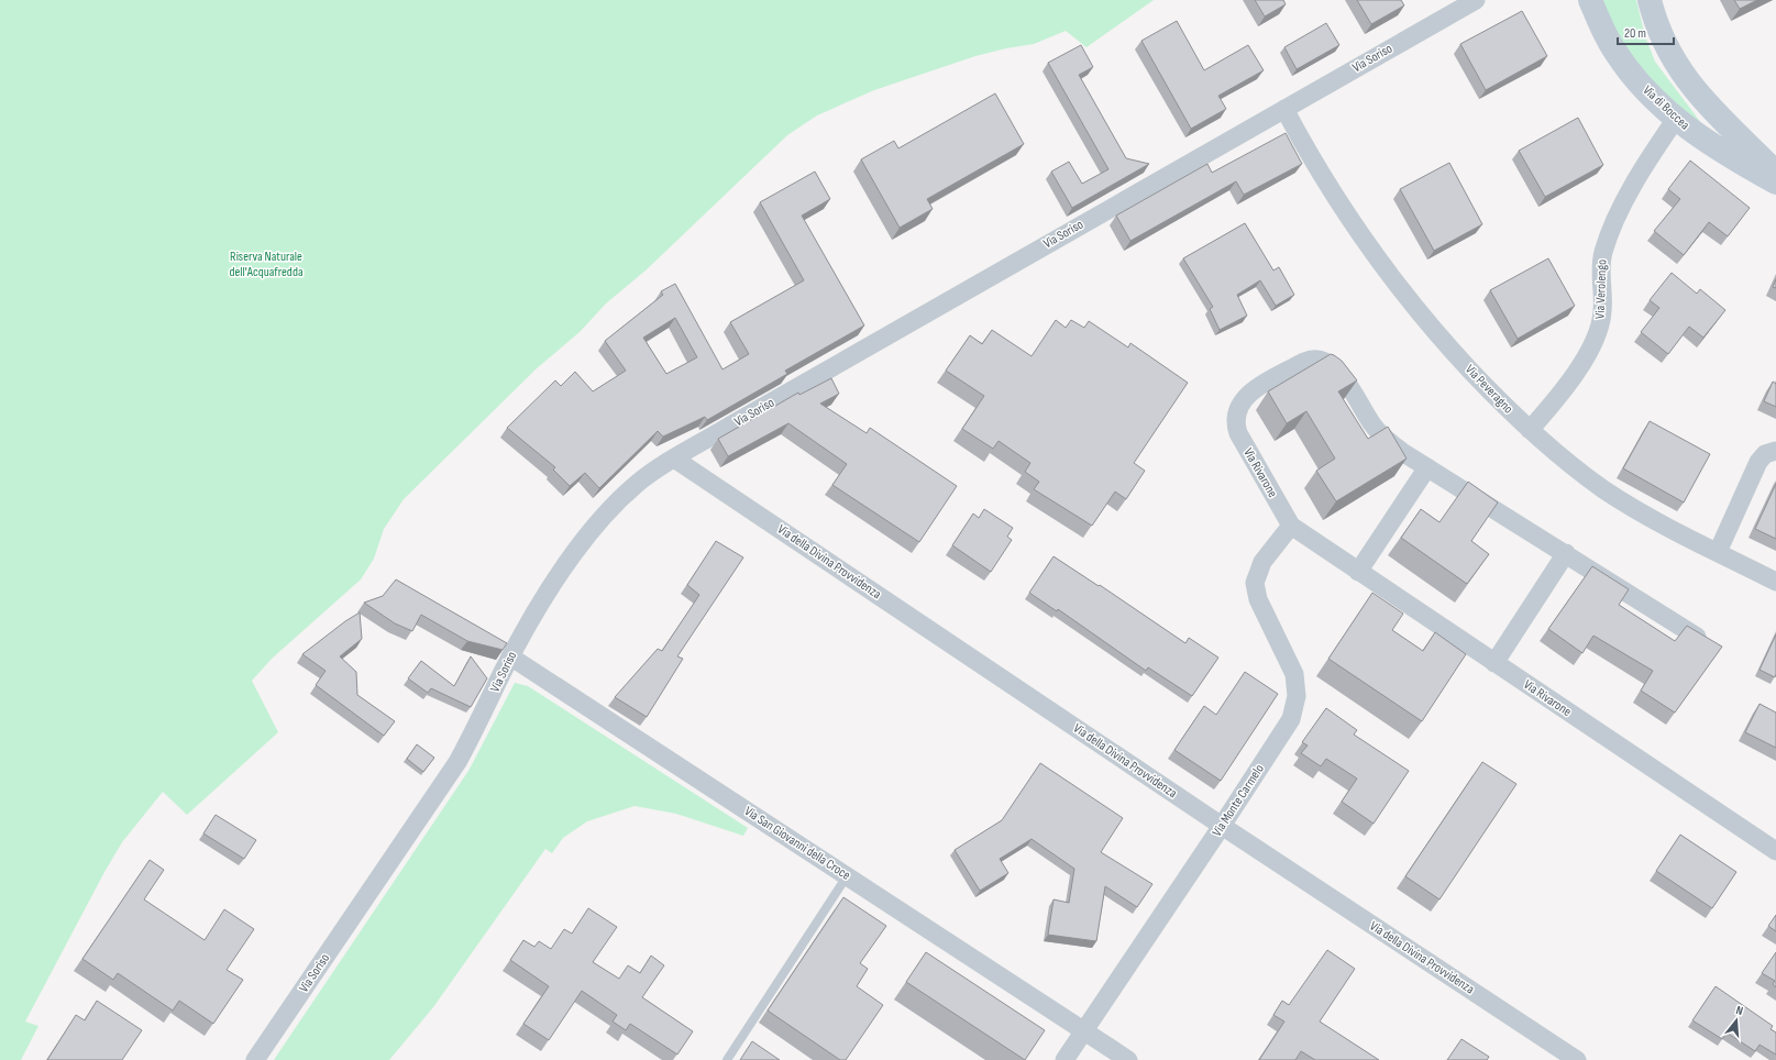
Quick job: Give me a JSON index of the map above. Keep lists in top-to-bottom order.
{
  "streets": {
    "main road": ["Via di Boccea"],
    "street": [
      "Via Soriso",
      "Via Verolengo",
      "Via Peveragno",
      "Via Rivarone",
      "Via della Divina Provvidenza",
      "Via Monte Carmelo",
      "Via San Giovanni della Croce"
    ]
  },
  "crossings": [
    ["Via Soriso", "Via Peveragno"],
    ["Via Soriso", "Via della Divina Provvidenza"],
    ["Via Soriso", "Via San Giovanni della Croce"],
    ["Via di Boccea", "Via Verolengo"],
    ["Via Verolengo", "Via Peveragno"],
    ["Via Rivarone", "Via Monte Carmelo"],
    ["Via della Divina Provvidenza", "Via Monte Carmelo"],
    ["Via Monte Carmelo", "Via San Giovanni della Croce"]
  ],
  "parks": ["Riserva Naturale dell'Acquafredda"],
  "scale_bar": "20 m",
  "north": "top"
}
